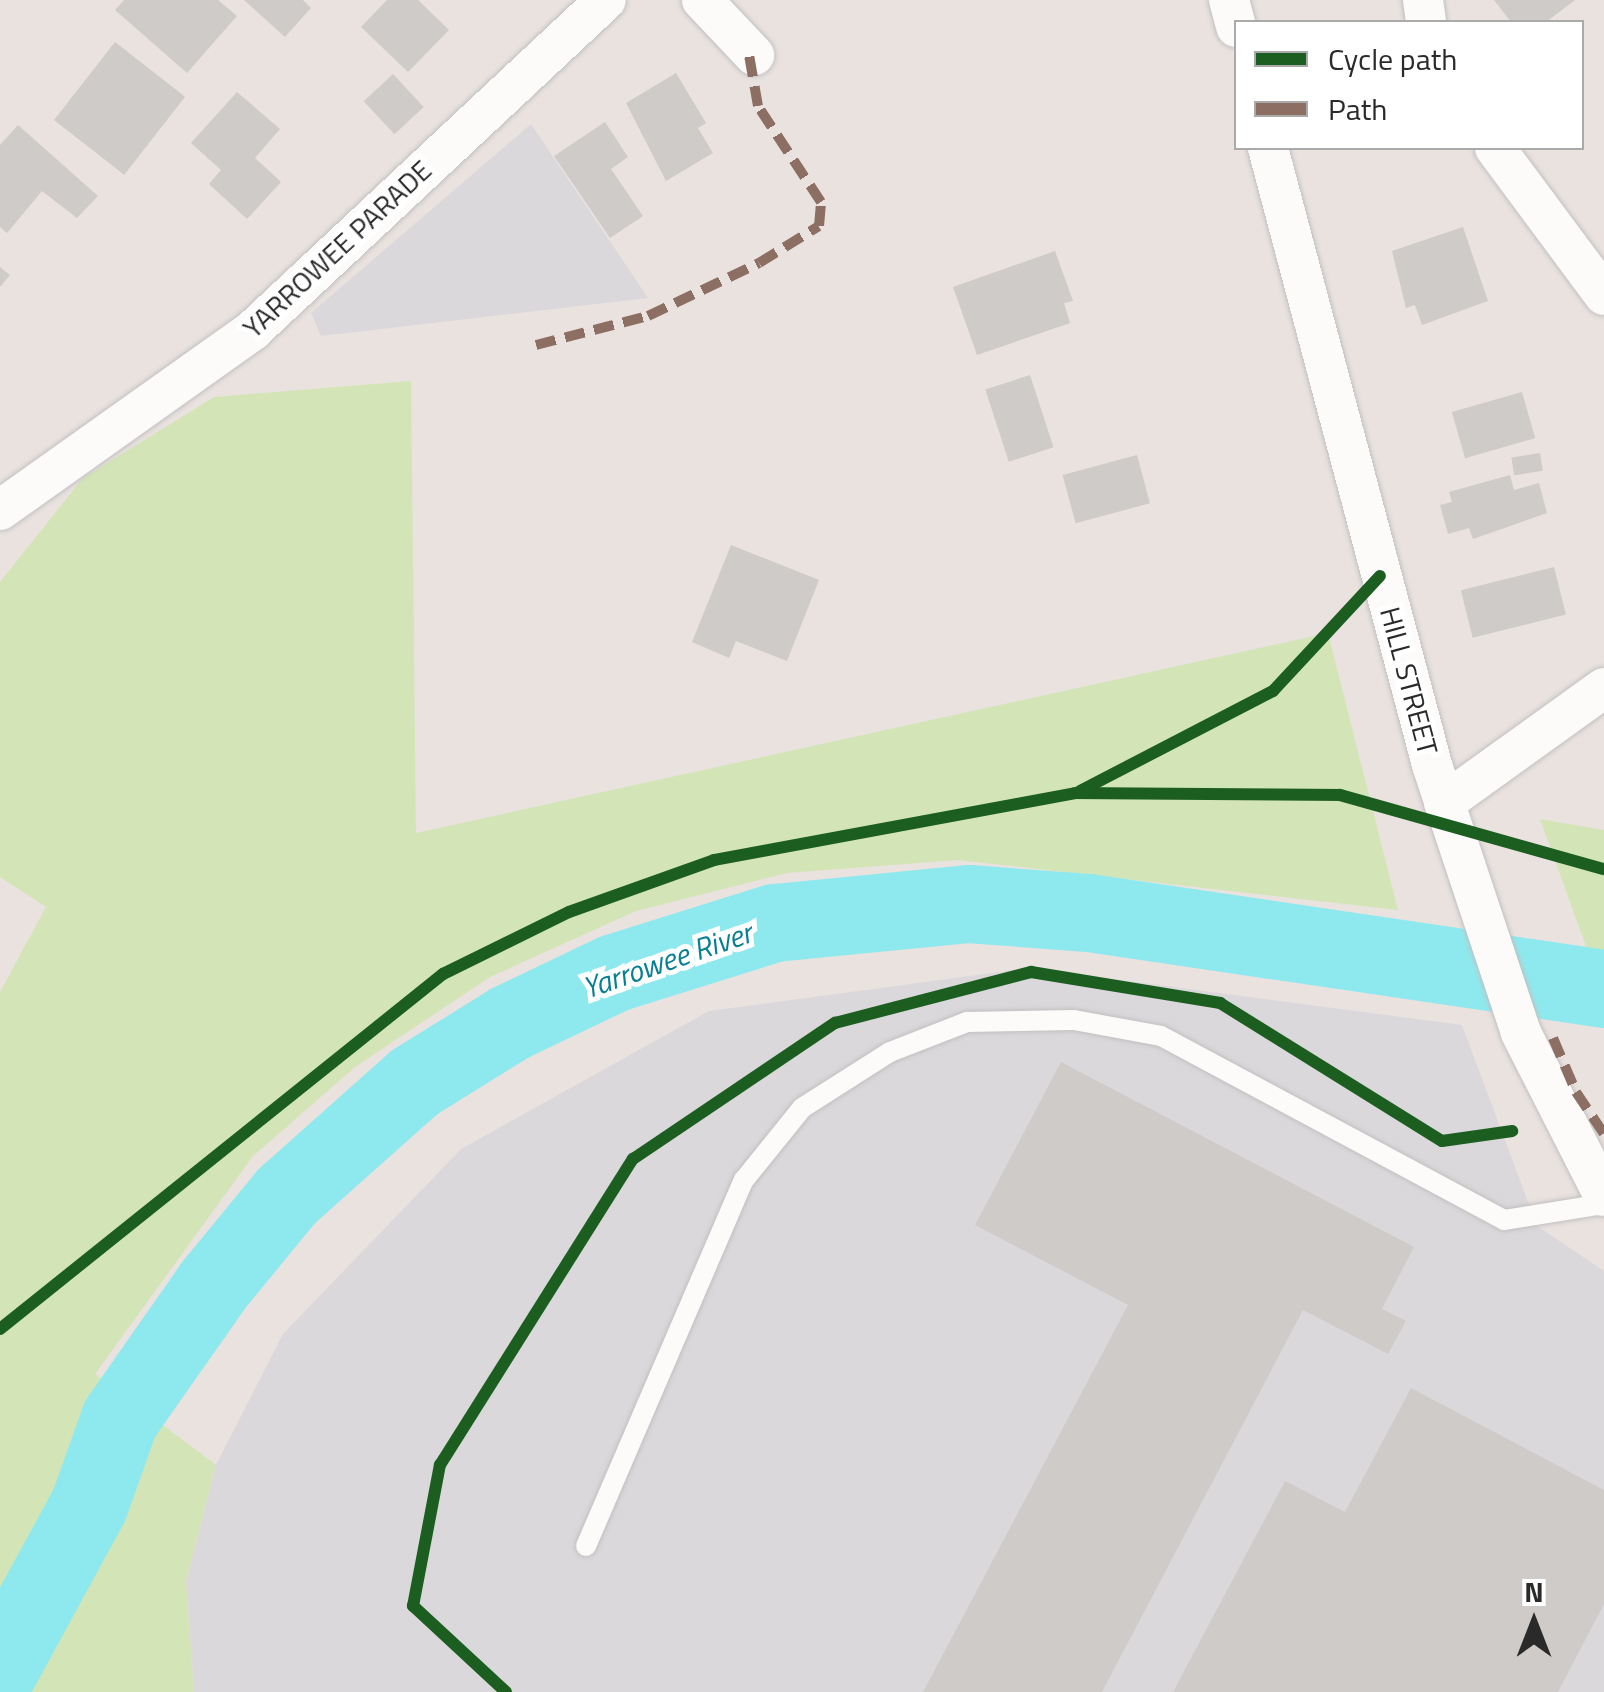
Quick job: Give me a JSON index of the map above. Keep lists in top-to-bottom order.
{
  "streets": {
    "street": ["YARROWEE PARADE", "HILL STREET"]
  },
  "water": ["Yarrowee River"],
  "legend": ["Cycle path", "Path"],
  "north": "top"
}
